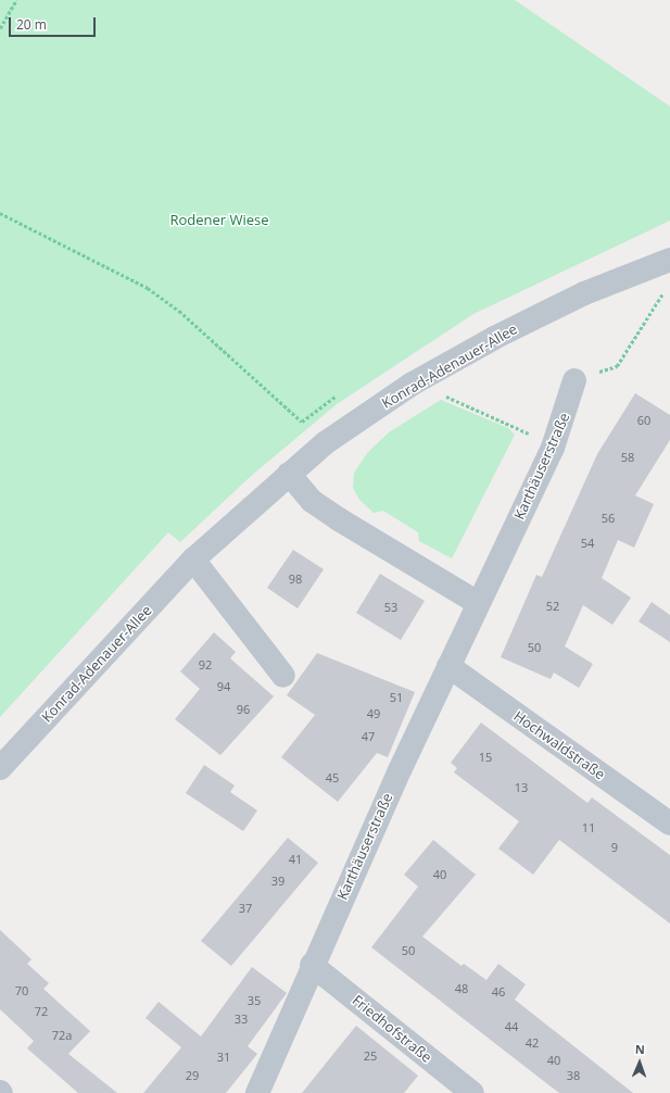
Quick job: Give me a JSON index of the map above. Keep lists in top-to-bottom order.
{
  "streets": {
    "street": [
      "Konrad-Adenauer-Allee",
      "Karthäuserstraße",
      "Hochwaldstraße",
      "Friedhofstraße"
    ]
  },
  "crossings": [
    ["Karthäuserstraße", "Hochwaldstraße"],
    ["Karthäuserstraße", "Friedhofstraße"]
  ],
  "parks": ["Rodener Wiese"],
  "house_numbers": [
    "60",
    "58",
    "56",
    "54",
    "98",
    "52",
    "53",
    "50",
    "92",
    "94",
    "51",
    "96",
    "49",
    "47",
    "15",
    "45",
    "13",
    "11",
    "9",
    "41",
    "40",
    "39",
    "37",
    "50",
    "48",
    "70",
    "46",
    "35",
    "72",
    "33",
    "44",
    "72a",
    "42",
    "25",
    "31",
    "40",
    "29",
    "38"
  ],
  "scale_bar": "20 m",
  "north": "top"
}
